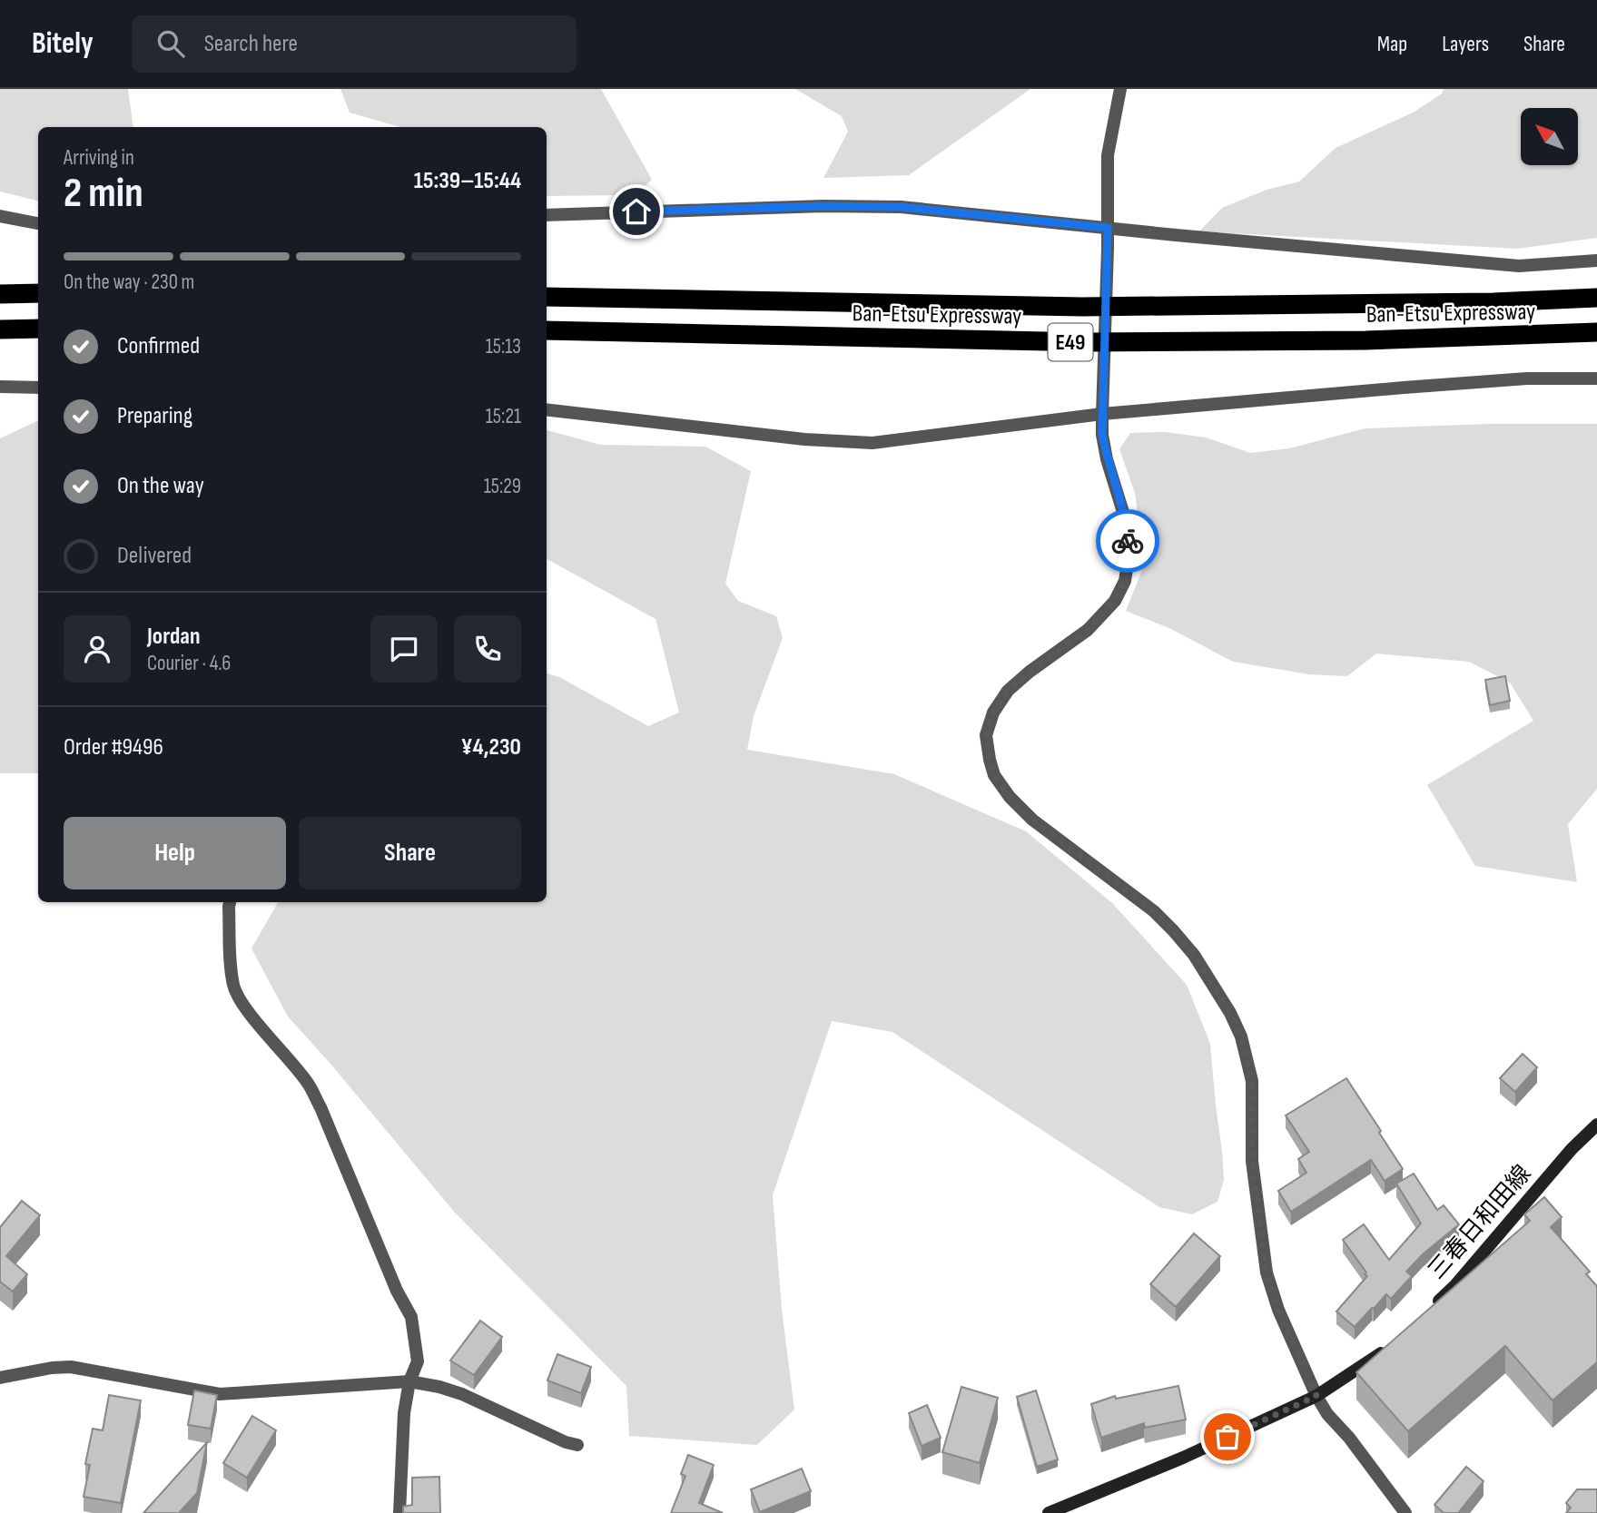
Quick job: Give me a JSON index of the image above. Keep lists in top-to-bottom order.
{
  "streets": {
    "highway": ["Ban-Etsu Expressway", "E49"],
    "main road": ["三春日和田線"]
  },
  "north": "top left",
  "page": {
    "header": "Bitely",
    "search": "Search here",
    "nav": ["Map", "Layers", "Share"],
    "heading": ["2 min", "Arriving in", "15:39–15:44"],
    "panel": [
      "Jordan",
      "Courier · 4.6",
      "Order #9496",
      "¥4,230"
    ],
    "bar": "On the way · 230 m",
    "list": [
      ["Confirmed", "15:13"],
      ["Preparing", "15:21"],
      ["On the way", "15:29"],
      "Delivered"
    ],
    "buttons": ["Help", "Share"]
  }
}
